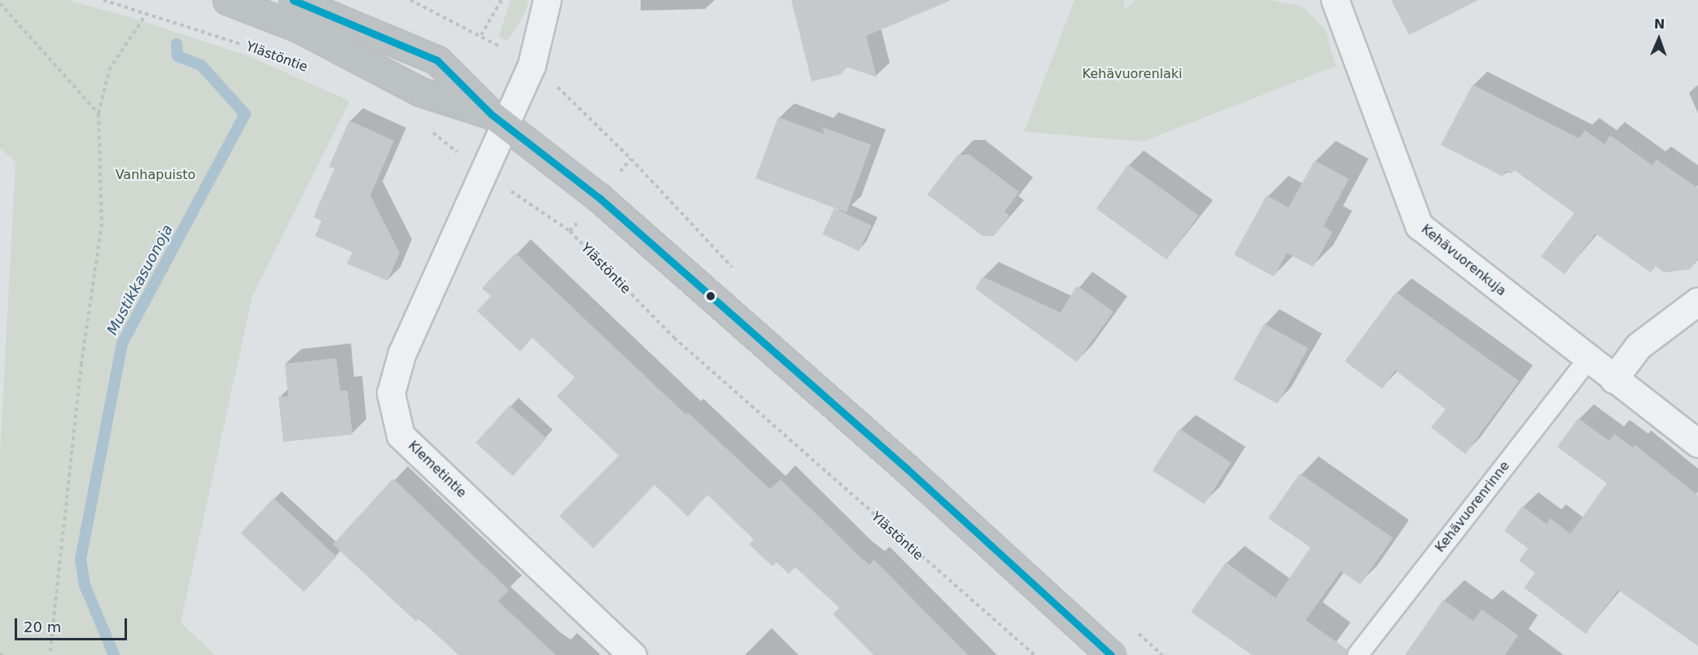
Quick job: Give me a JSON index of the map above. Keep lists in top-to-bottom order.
{
  "streets": {
    "street": ["Kehävuorenkuja", "Klemetintie"],
    "lane": ["Kehävuorenrinne"],
    "path": ["Ylästöntie"]
  },
  "crossings": [
    ["Ylästöntie", "Klemetintie"],
    ["Kehävuorenkuja", "Kehävuorenrinne"]
  ],
  "water": ["Mustikkasuonoja"],
  "parks": ["Kehävuorenlaki", "Vanhapuisto"],
  "scale_bar": "20 m",
  "north": "top"
}
